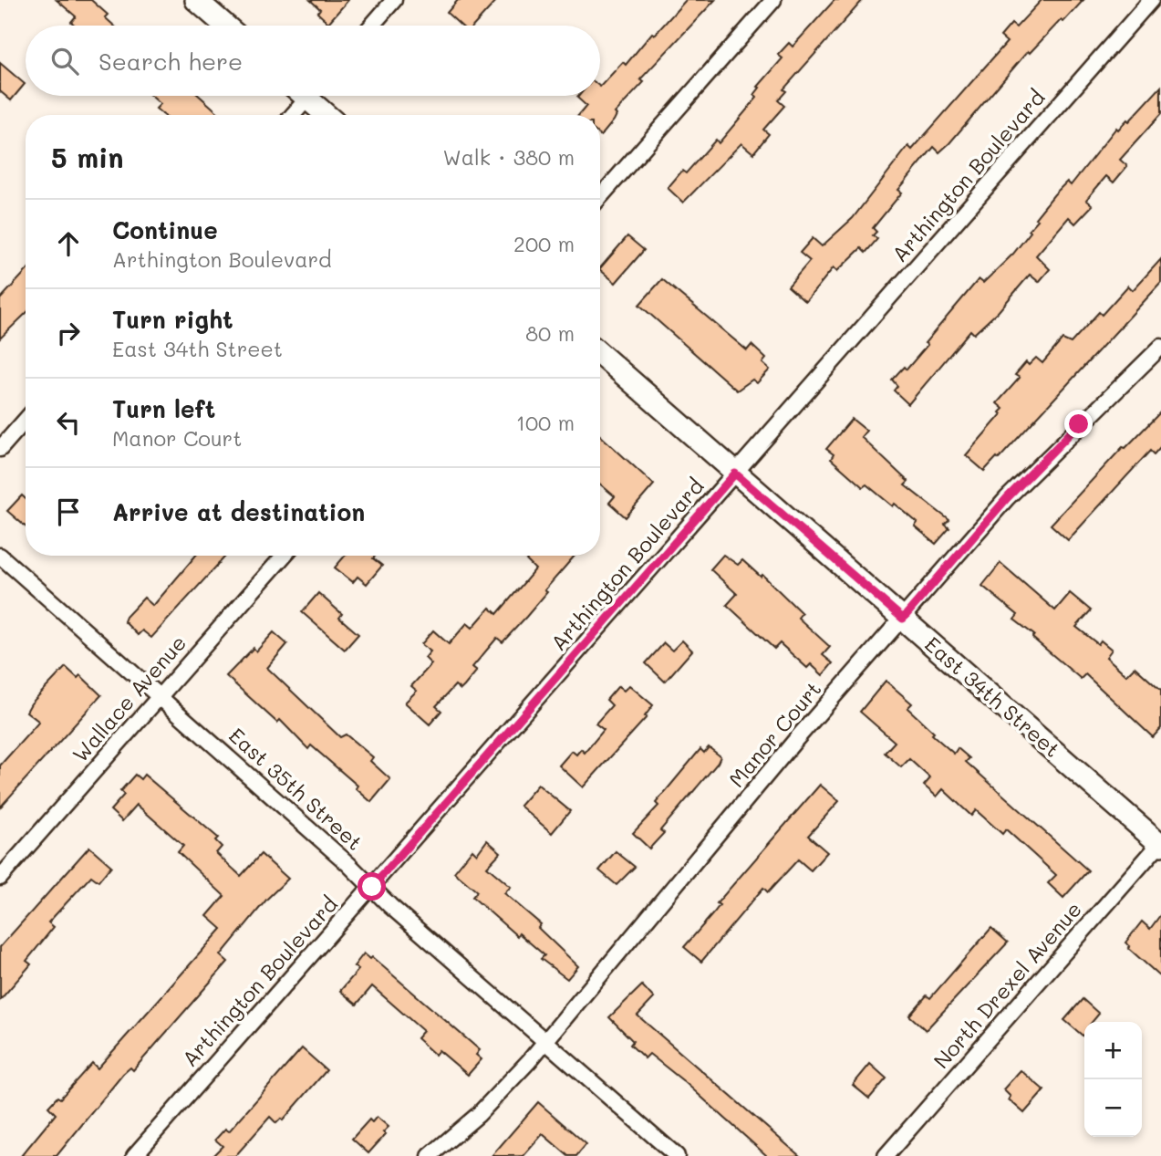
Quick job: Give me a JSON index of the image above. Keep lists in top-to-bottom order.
{
  "streets": {
    "main road": ["East 34th Street"],
    "street": [
      "Arthington Boulevard",
      "Wallace Avenue",
      "Manor Court",
      "East 35th Street",
      "North Drexel Avenue"
    ]
  },
  "crossings": [
    ["Arthington Boulevard", "East 34th Street"],
    ["Arthington Boulevard", "East 35th Street"],
    ["East 34th Street", "Manor Court"],
    ["East 34th Street", "North Drexel Avenue"],
    ["Wallace Avenue", "East 35th Street"],
    ["Manor Court", "East 35th Street"]
  ],
  "page": {
    "search": "Search here",
    "heading": ["5 min", "Walk · 380 m"],
    "list": [
      ["Continue", "Arthington Boulevard", "200 m"],
      ["Turn right", "East 34th Street", "80 m"],
      ["Turn left", "Manor Court", "100 m"],
      "Arrive at destination"
    ],
    "map_buttons": ["+", "−"]
  }
}
